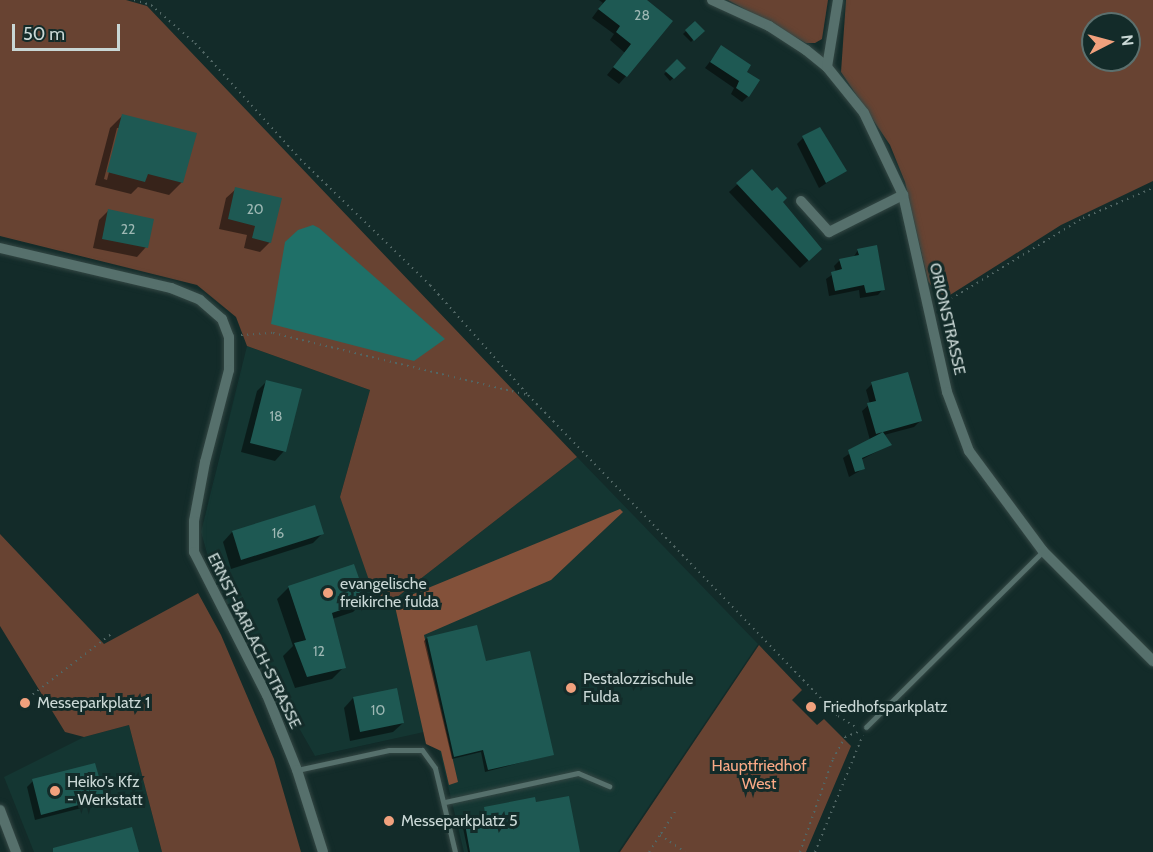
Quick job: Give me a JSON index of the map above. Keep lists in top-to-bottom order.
{
  "streets": {
    "street": ["ORIONSTRASSE", "ERNST-BARLACH-STRASSE"]
  },
  "parks": ["Hauptfriedhof West"],
  "places": [
    "evangelische freikirche fulda",
    "Pestalozzischule Fulda",
    "Messeparkplatz 1",
    "Friedhofsparkplatz",
    "Heiko's Kfz - Werkstatt",
    "Messeparkplatz 5"
  ],
  "house_numbers": [
    "28",
    "20",
    "22",
    "18",
    "16",
    "12",
    "10"
  ],
  "scale_bar": "50 m",
  "north": "right"
}
